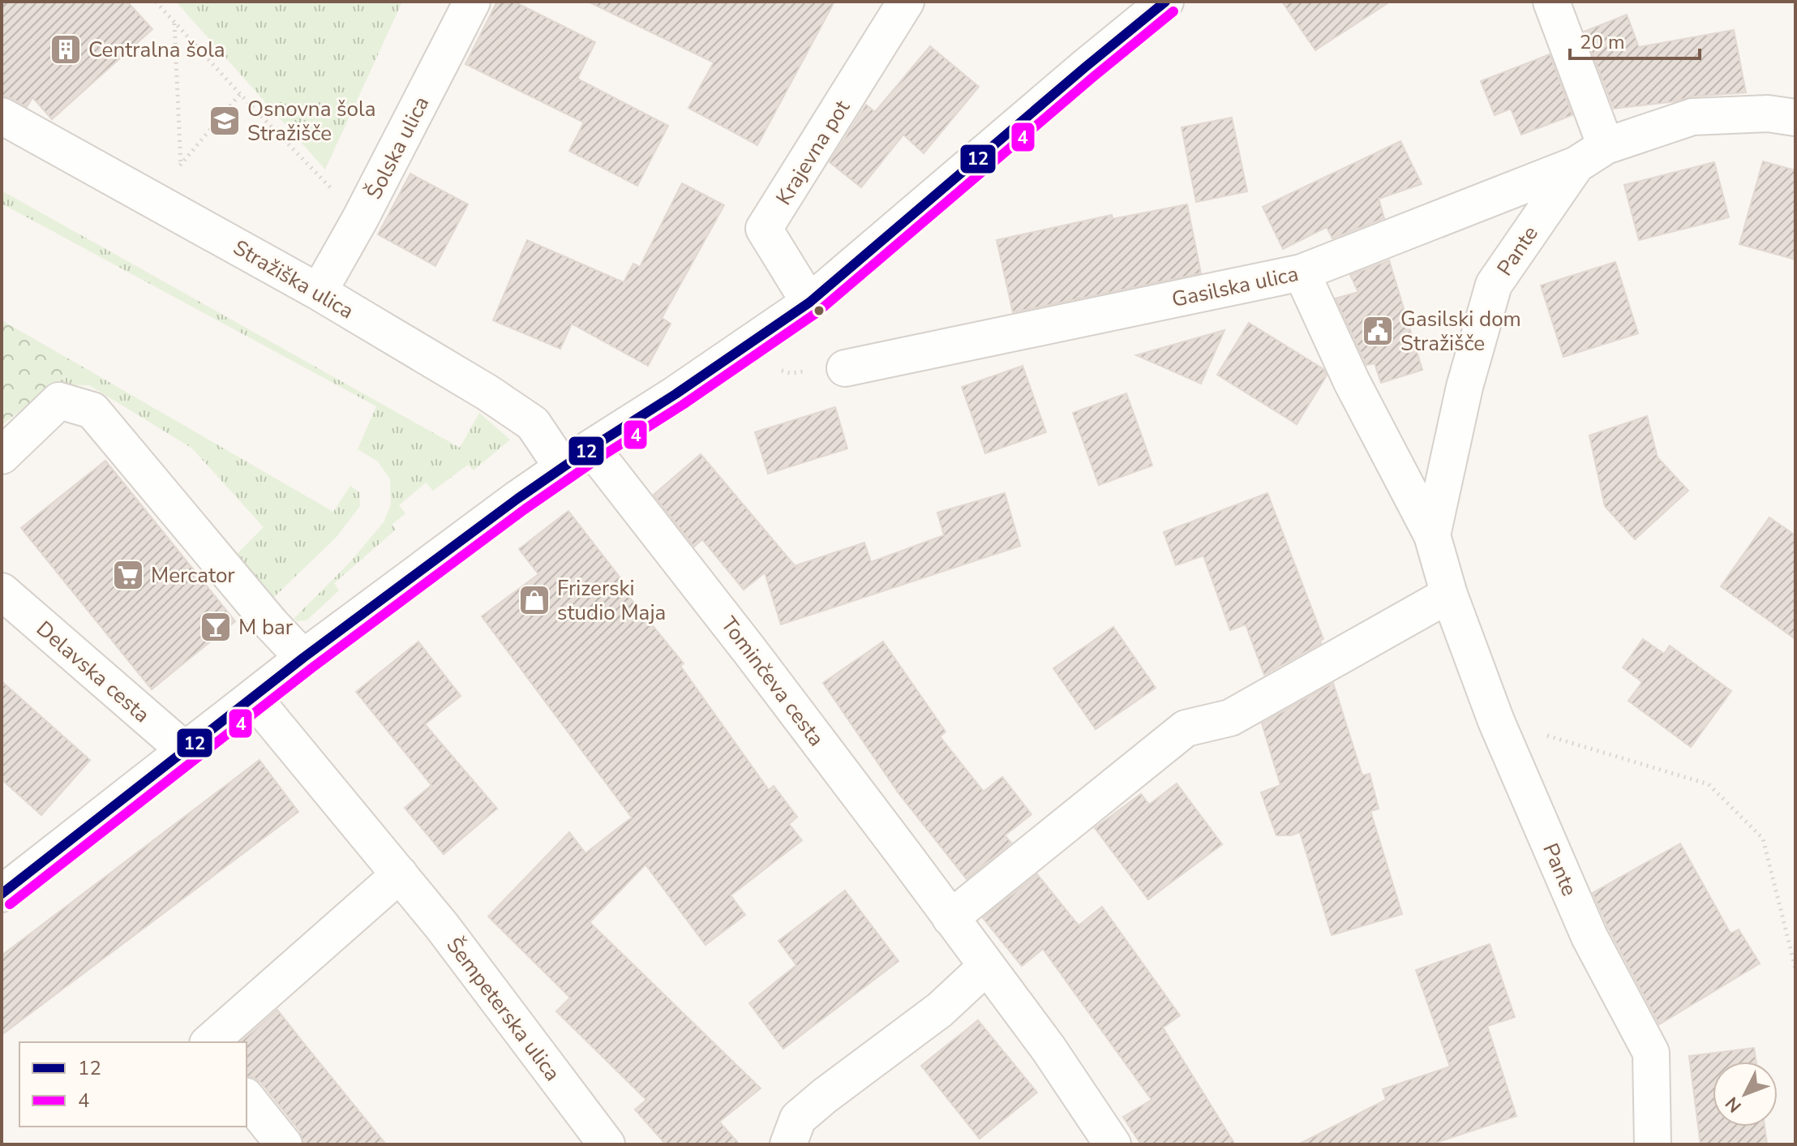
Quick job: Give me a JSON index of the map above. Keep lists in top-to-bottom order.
{
  "streets": {
    "street": [
      "Šolska ulica",
      "Krajevna pot",
      "Pante",
      "Stražiška ulica",
      "Gasilska ulica",
      "Delavska cesta",
      "Tominčeva cesta",
      "Šempeterska ulica"
    ]
  },
  "crossings": [
    ["Šolska ulica", "Stražiška ulica"],
    ["Pante", "Gasilska ulica"],
    ["Stražiška ulica", "Tominčeva cesta"]
  ],
  "places": {
    "building": ["Centralna šola"],
    "school or university": ["Osnovna šola Stražišče"],
    "public building": ["Gasilski dom Stražišče"],
    "supermarket": ["Mercator"],
    "shop": ["Frizerski studio Maja"],
    "bar": ["M bar"]
  },
  "lines": ["transit line 12", "transit line 4"],
  "legend": ["12", "4"],
  "scale_bar": "20 m",
  "north": "bottom left"
}
